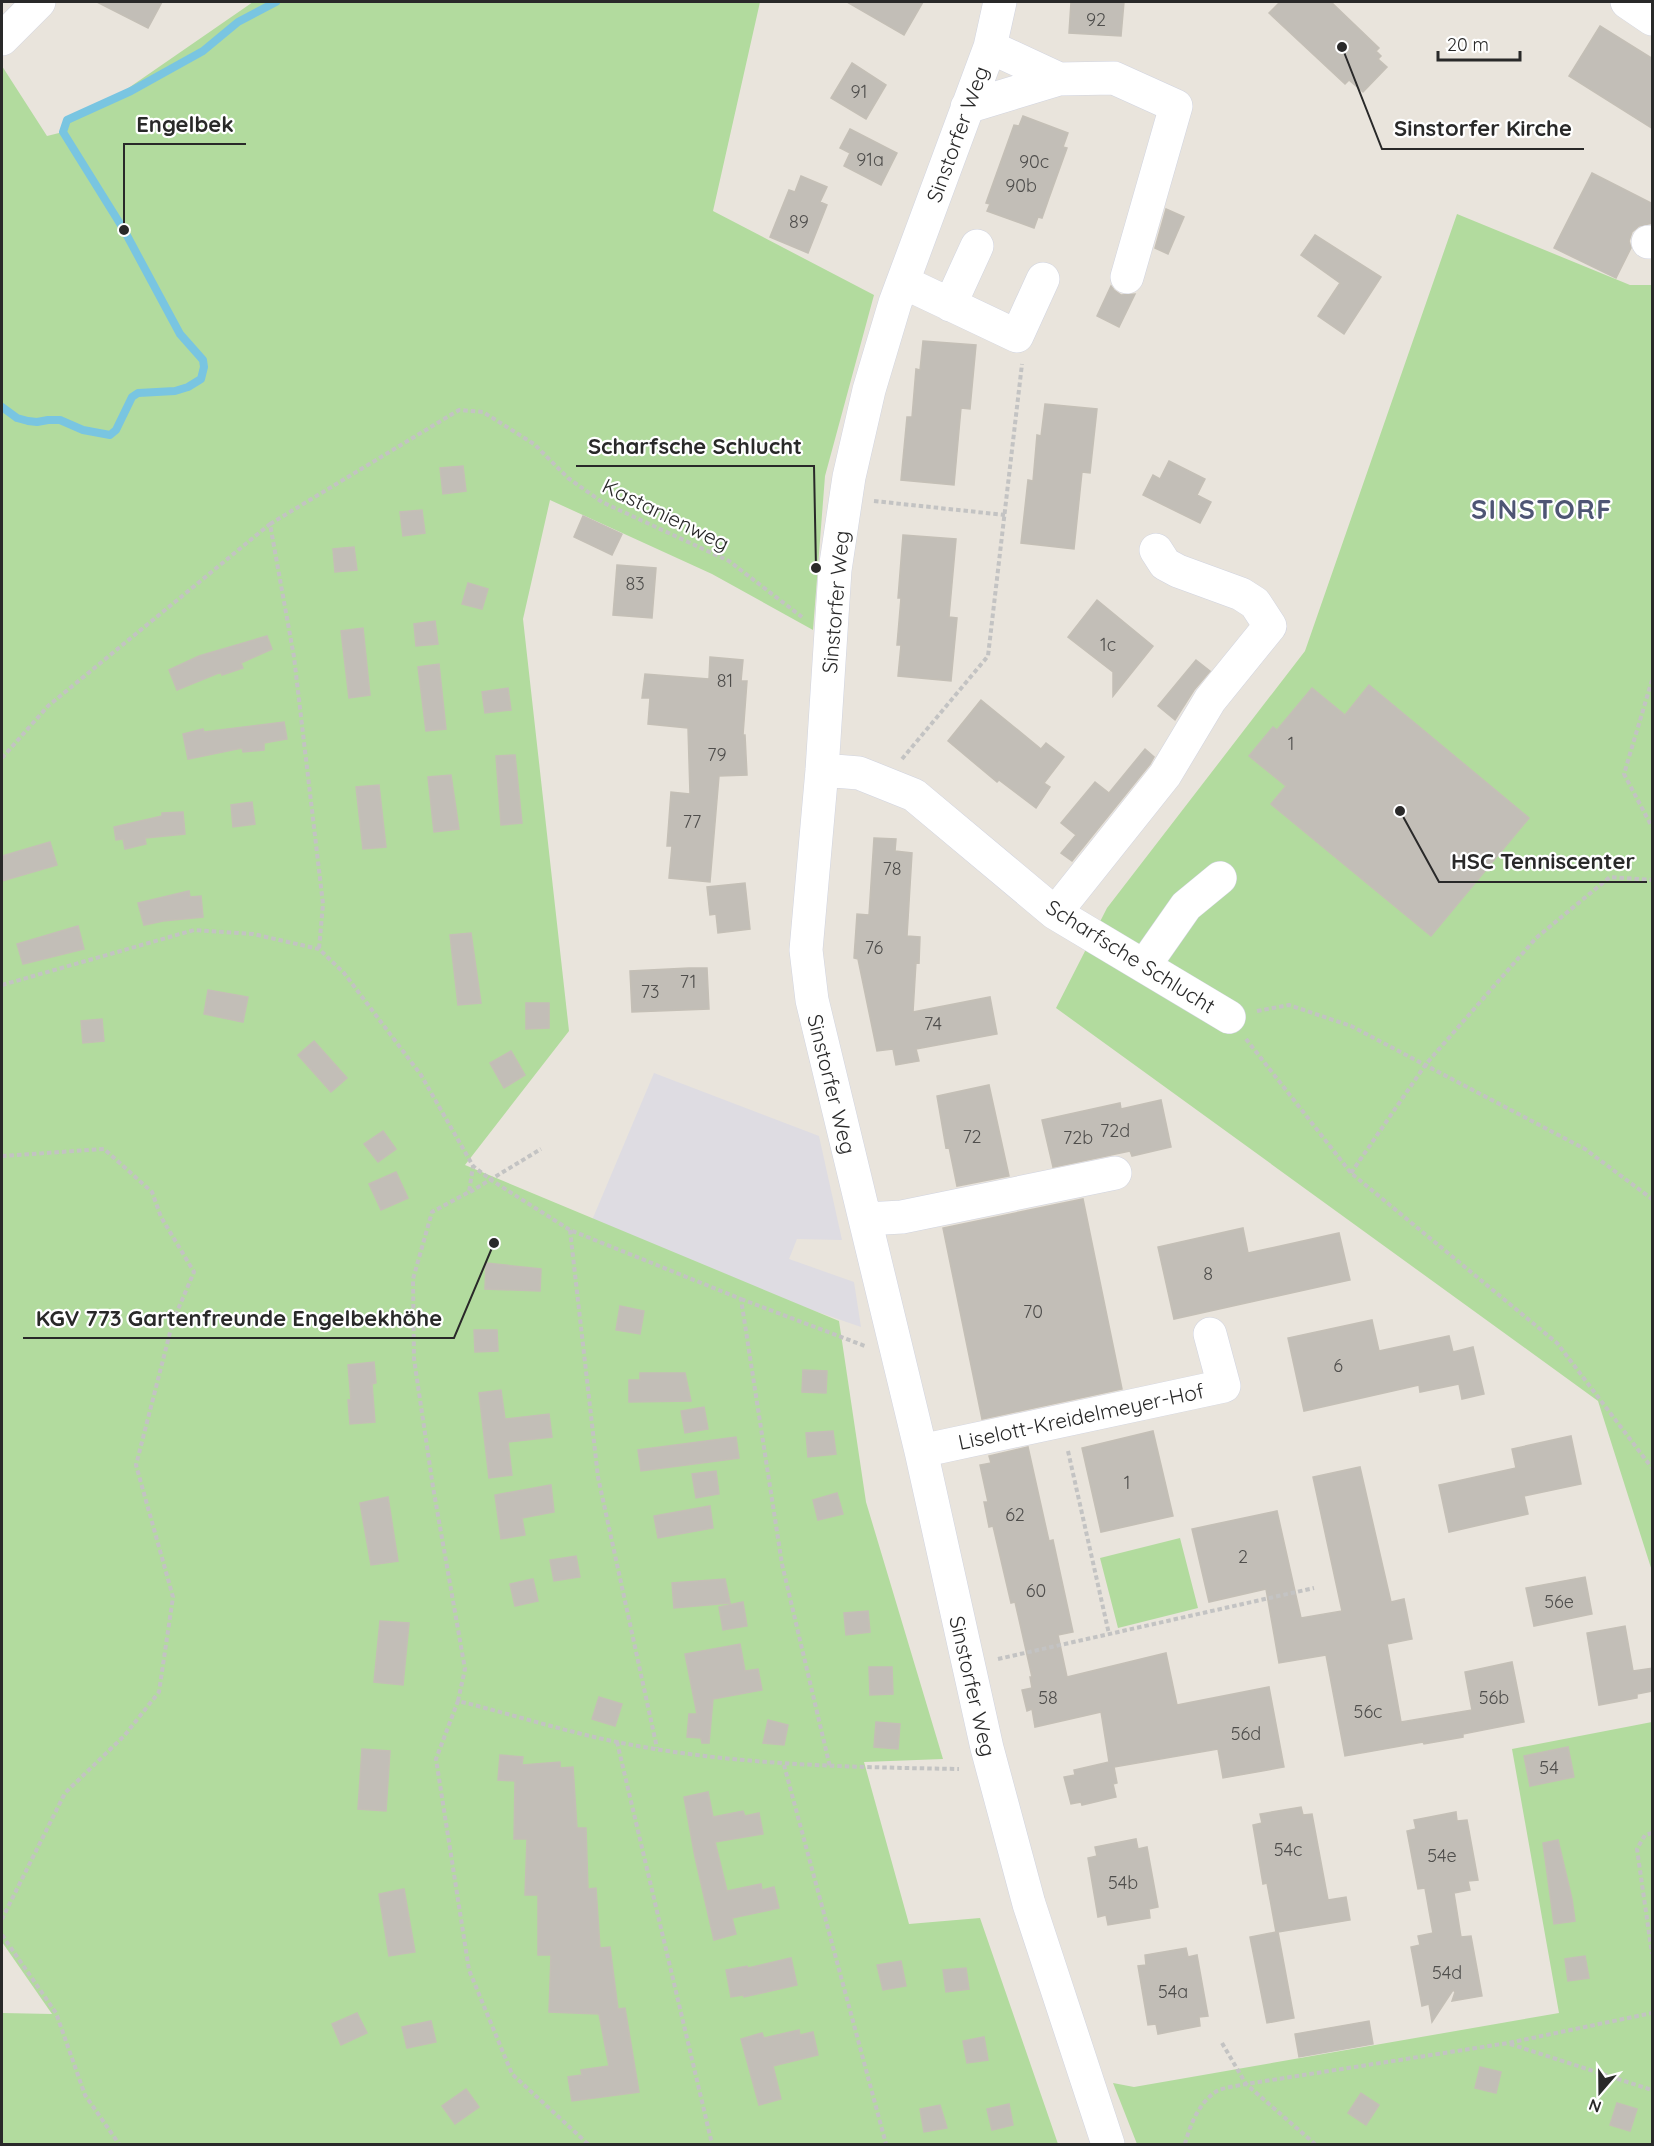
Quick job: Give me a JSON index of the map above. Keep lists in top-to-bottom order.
{
  "streets": {
    "street": ["Sinstorfer Weg", "Scharfsche Schlucht", "Liselott-Kreidelmeyer-Hof"],
    "path": ["Kastanienweg"]
  },
  "crossings": [
    ["Sinstorfer Weg", "Kastanienweg"],
    ["Sinstorfer Weg", "Scharfsche Schlucht"],
    ["Sinstorfer Weg", "Liselott-Kreidelmeyer-Hof"]
  ],
  "districts": ["SINSTORF"],
  "places": [
    "Sinstorfer Kirche",
    "Engelbek",
    "Scharfsche Schlucht",
    "HSC Tenniscenter",
    "KGV 773 Gartenfreunde Engelbekhöhe"
  ],
  "house_numbers": [
    "92",
    "91",
    "91a",
    "90c",
    "90b",
    "89",
    "83",
    "1c",
    "81",
    "1",
    "79",
    "77",
    "78",
    "76",
    "71",
    "73",
    "74",
    "72d",
    "72",
    "72b",
    "8",
    "70",
    "6",
    "1",
    "62",
    "2",
    "60",
    "56e",
    "58",
    "56b",
    "56c",
    "56d",
    "54",
    "54c",
    "54e",
    "54b",
    "54d",
    "54a"
  ],
  "scale_bar": "20 m",
  "north": "bottom"
}
